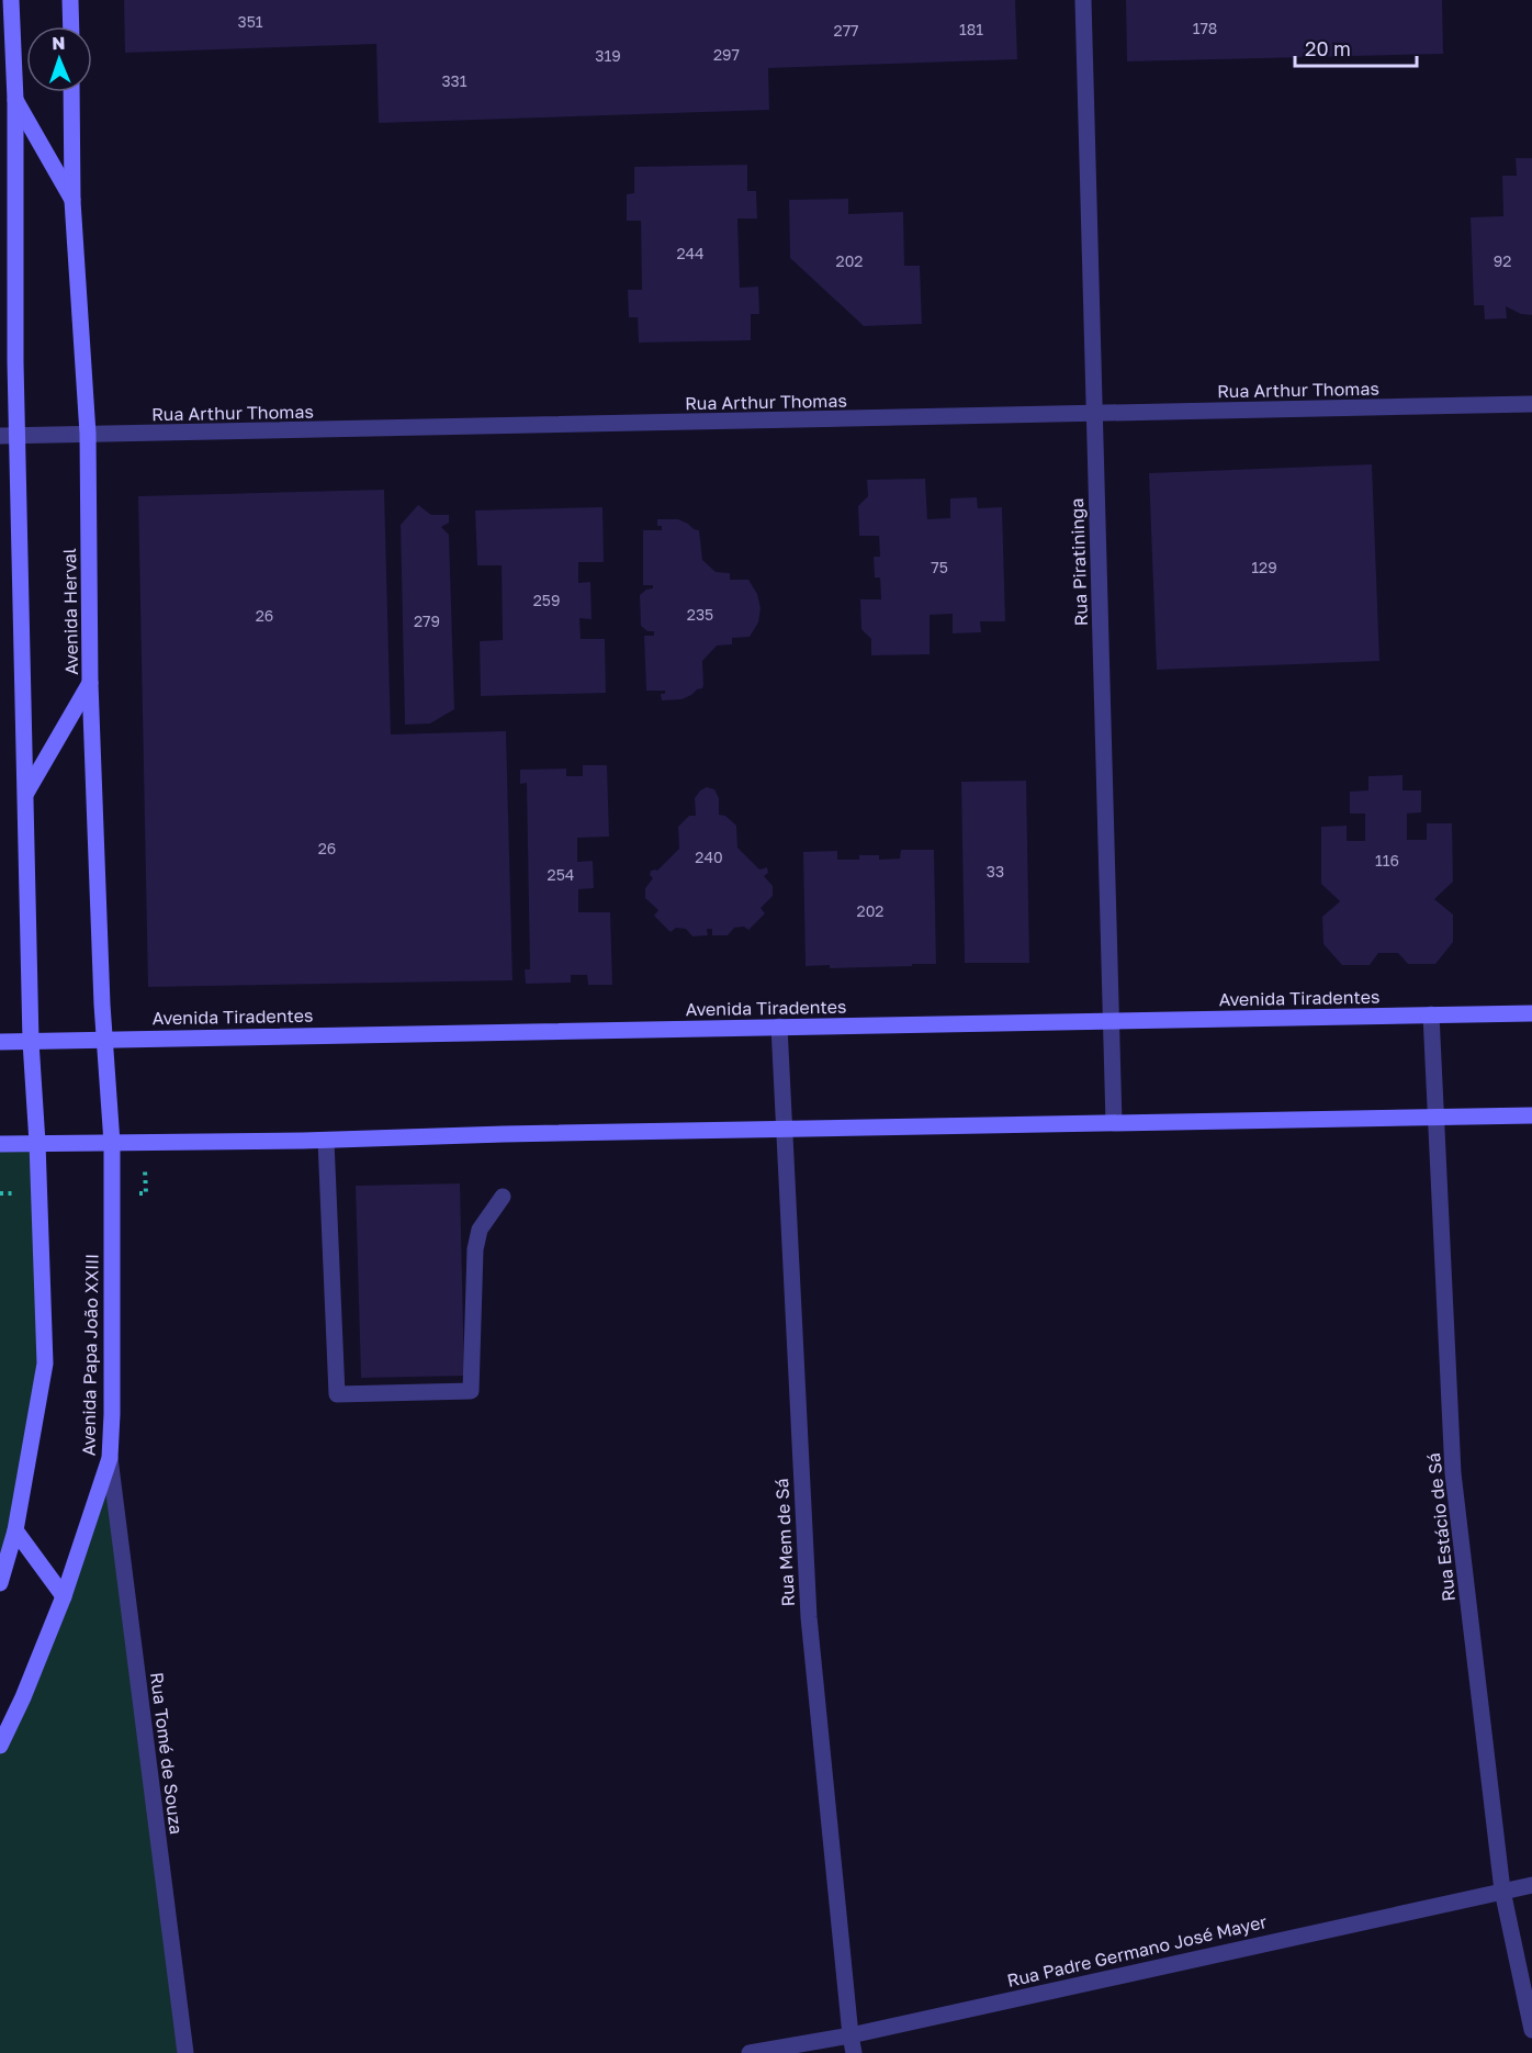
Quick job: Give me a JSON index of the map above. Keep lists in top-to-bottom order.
{
  "streets": {
    "main road": ["Avenida Herval", "Avenida Tiradentes", "Avenida Papa João XXIII"],
    "street": [
      "Rua Arthur Thomas",
      "Rua Piratininga",
      "Rua Estácio de Sá",
      "Rua Mem de Sá",
      "Rua Tomé de Souza",
      "Rua Padre Germano José Mayer"
    ]
  },
  "crossings": [
    ["Rua Arthur Thomas", "Rua Piratininga"],
    ["Rua Arthur Thomas", "Avenida Herval"],
    ["Rua Piratininga", "Avenida Tiradentes"],
    ["Avenida Herval", "Avenida Tiradentes"],
    ["Avenida Herval", "Avenida Papa João XXIII"],
    ["Avenida Tiradentes", "Rua Estácio de Sá"],
    ["Avenida Tiradentes", "Rua Mem de Sá"],
    ["Avenida Papa João XXIII", "Rua Tomé de Souza"],
    ["Rua Estácio de Sá", "Rua Padre Germano José Mayer"],
    ["Rua Mem de Sá", "Rua Padre Germano José Mayer"]
  ],
  "house_numbers": [
    "351",
    "178",
    "181",
    "277",
    "297",
    "319",
    "331",
    "244",
    "202",
    "92",
    "75",
    "129",
    "259",
    "235",
    "26",
    "279",
    "26",
    "240",
    "116",
    "33",
    "254",
    "202"
  ],
  "scale_bar": "20 m",
  "north": "top"
}
